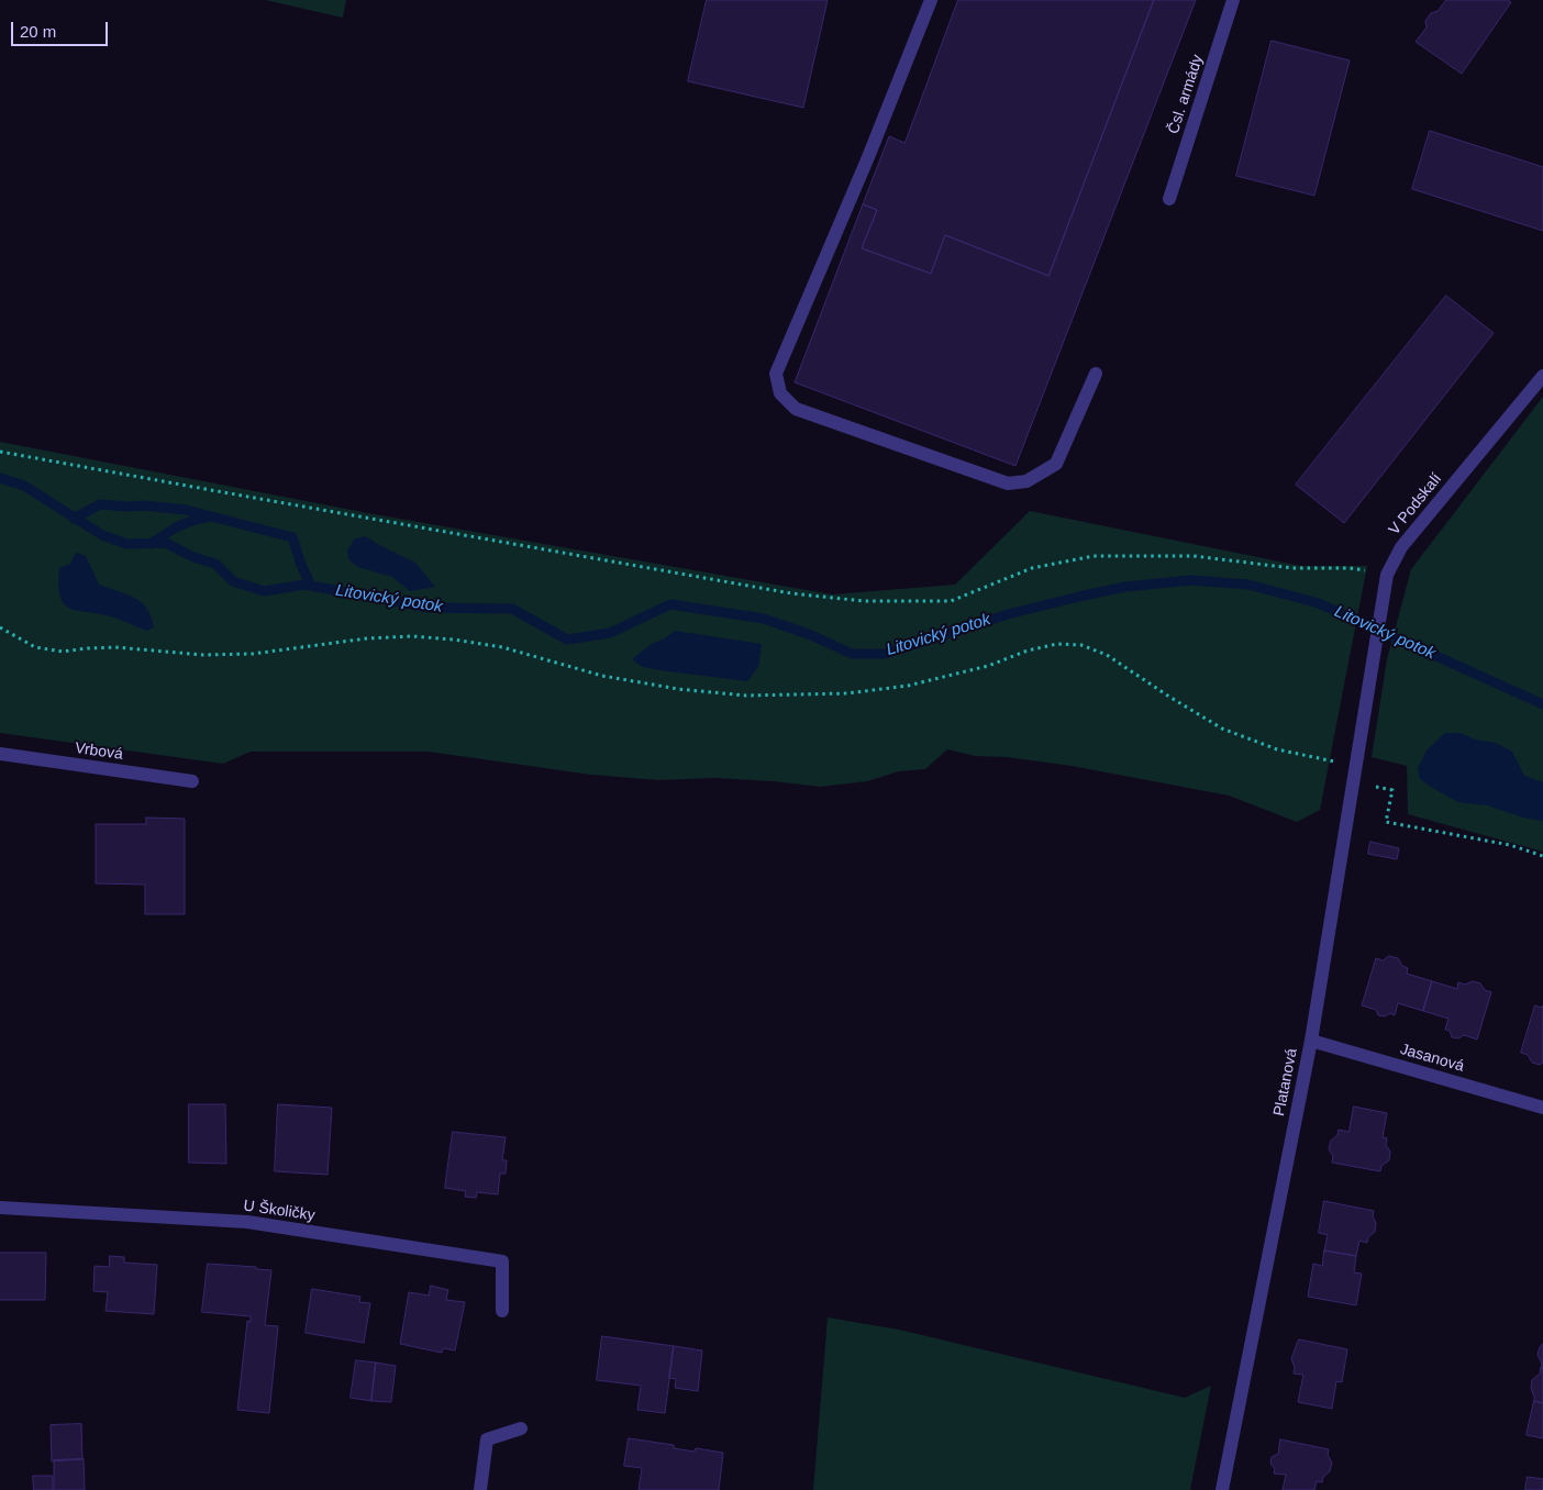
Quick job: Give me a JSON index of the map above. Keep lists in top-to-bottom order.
{
  "streets": {
    "street": [
      "Čsl. armády",
      "V Podskalí",
      "Vrbová",
      "Jasanová",
      "Platanová",
      "U Školičky"
    ]
  },
  "crossings": [
    ["V Podskalí", "Platanová"],
    ["Jasanová", "Platanová"]
  ],
  "water": ["Litovický potok"],
  "scale_bar": "20 m"
}
